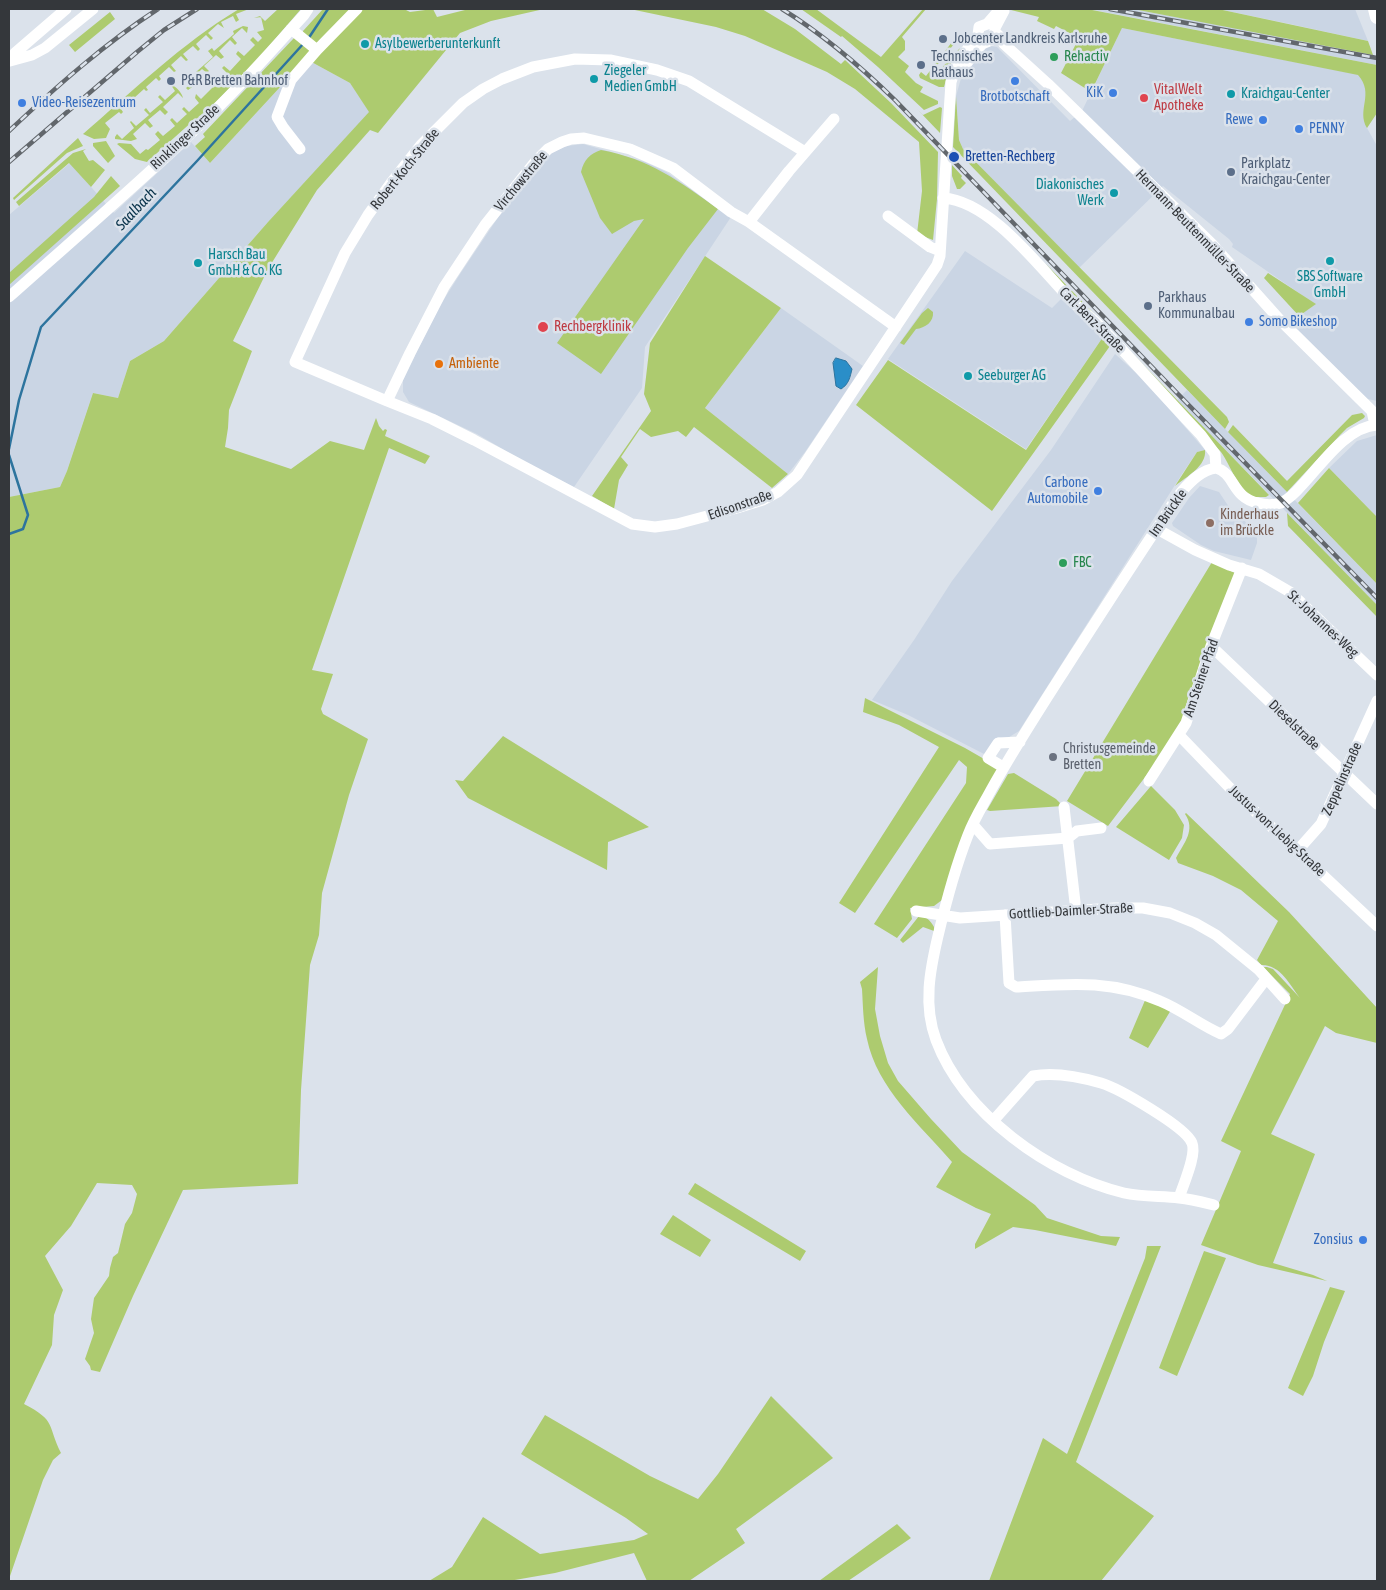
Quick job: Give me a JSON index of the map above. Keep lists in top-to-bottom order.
{
  "streets": {
    "street": [
      "Rinklinger Straße",
      "Robert-Koch-Straße",
      "Virchowstraße",
      "Hermann-Beuttenmüller-Straße",
      "Carl-Benz-Straße",
      "Edisonstraße",
      "Im Brückle",
      "St.-Johannes-Weg",
      "Am Steiner Pfad",
      "Dieselstraße",
      "Zeppelinstraße",
      "Justus-von-Liebig-Straße",
      "Gottlieb-Daimler-Straße"
    ]
  },
  "crossings": [
    ["Robert-Koch-Straße", "Virchowstraße"],
    ["Robert-Koch-Straße", "Edisonstraße"],
    ["Virchowstraße", "Edisonstraße"],
    ["Carl-Benz-Straße", "Edisonstraße"],
    ["Carl-Benz-Straße", "Im Brückle"],
    ["Im Brückle", "St.-Johannes-Weg"],
    ["Im Brückle", "Gottlieb-Daimler-Straße"],
    ["St.-Johannes-Weg", "Am Steiner Pfad"],
    ["Am Steiner Pfad", "Dieselstraße"],
    ["Am Steiner Pfad", "Justus-von-Liebig-Straße"],
    ["Dieselstraße", "Zeppelinstraße"],
    ["Zeppelinstraße", "Justus-von-Liebig-Straße"]
  ],
  "water": ["Saalbach"],
  "places": [
    "Jobcenter Landkreis Karlsruhe",
    "Asylbewerberunterkunft",
    "Rehactiv",
    "Technisches Rathaus",
    "Ziegeler Medien GmbH",
    "P&R Bretten Bahnhof",
    "Brotbotschaft",
    "KiK",
    "Kraichgau-Center",
    "VitalWelt Apotheke",
    "Video-Reisezentrum",
    "Rewe",
    "PENNY",
    "Bretten-Rechberg",
    "Parkplatz Kraichgau-Center",
    "Diakonisches Werk",
    "SBS Software GmbH",
    "Harsch Bau GmbH & Co. KG",
    "Parkhaus Kommunalbau",
    "Somo Bikeshop",
    "Rechbergklinik",
    "Ambiente",
    "Seeburger AG",
    "Carbone Automobile",
    "Kinderhaus im Brückle",
    "FBC",
    "Christusgemeinde Bretten",
    "Zonsius"
  ]
}
